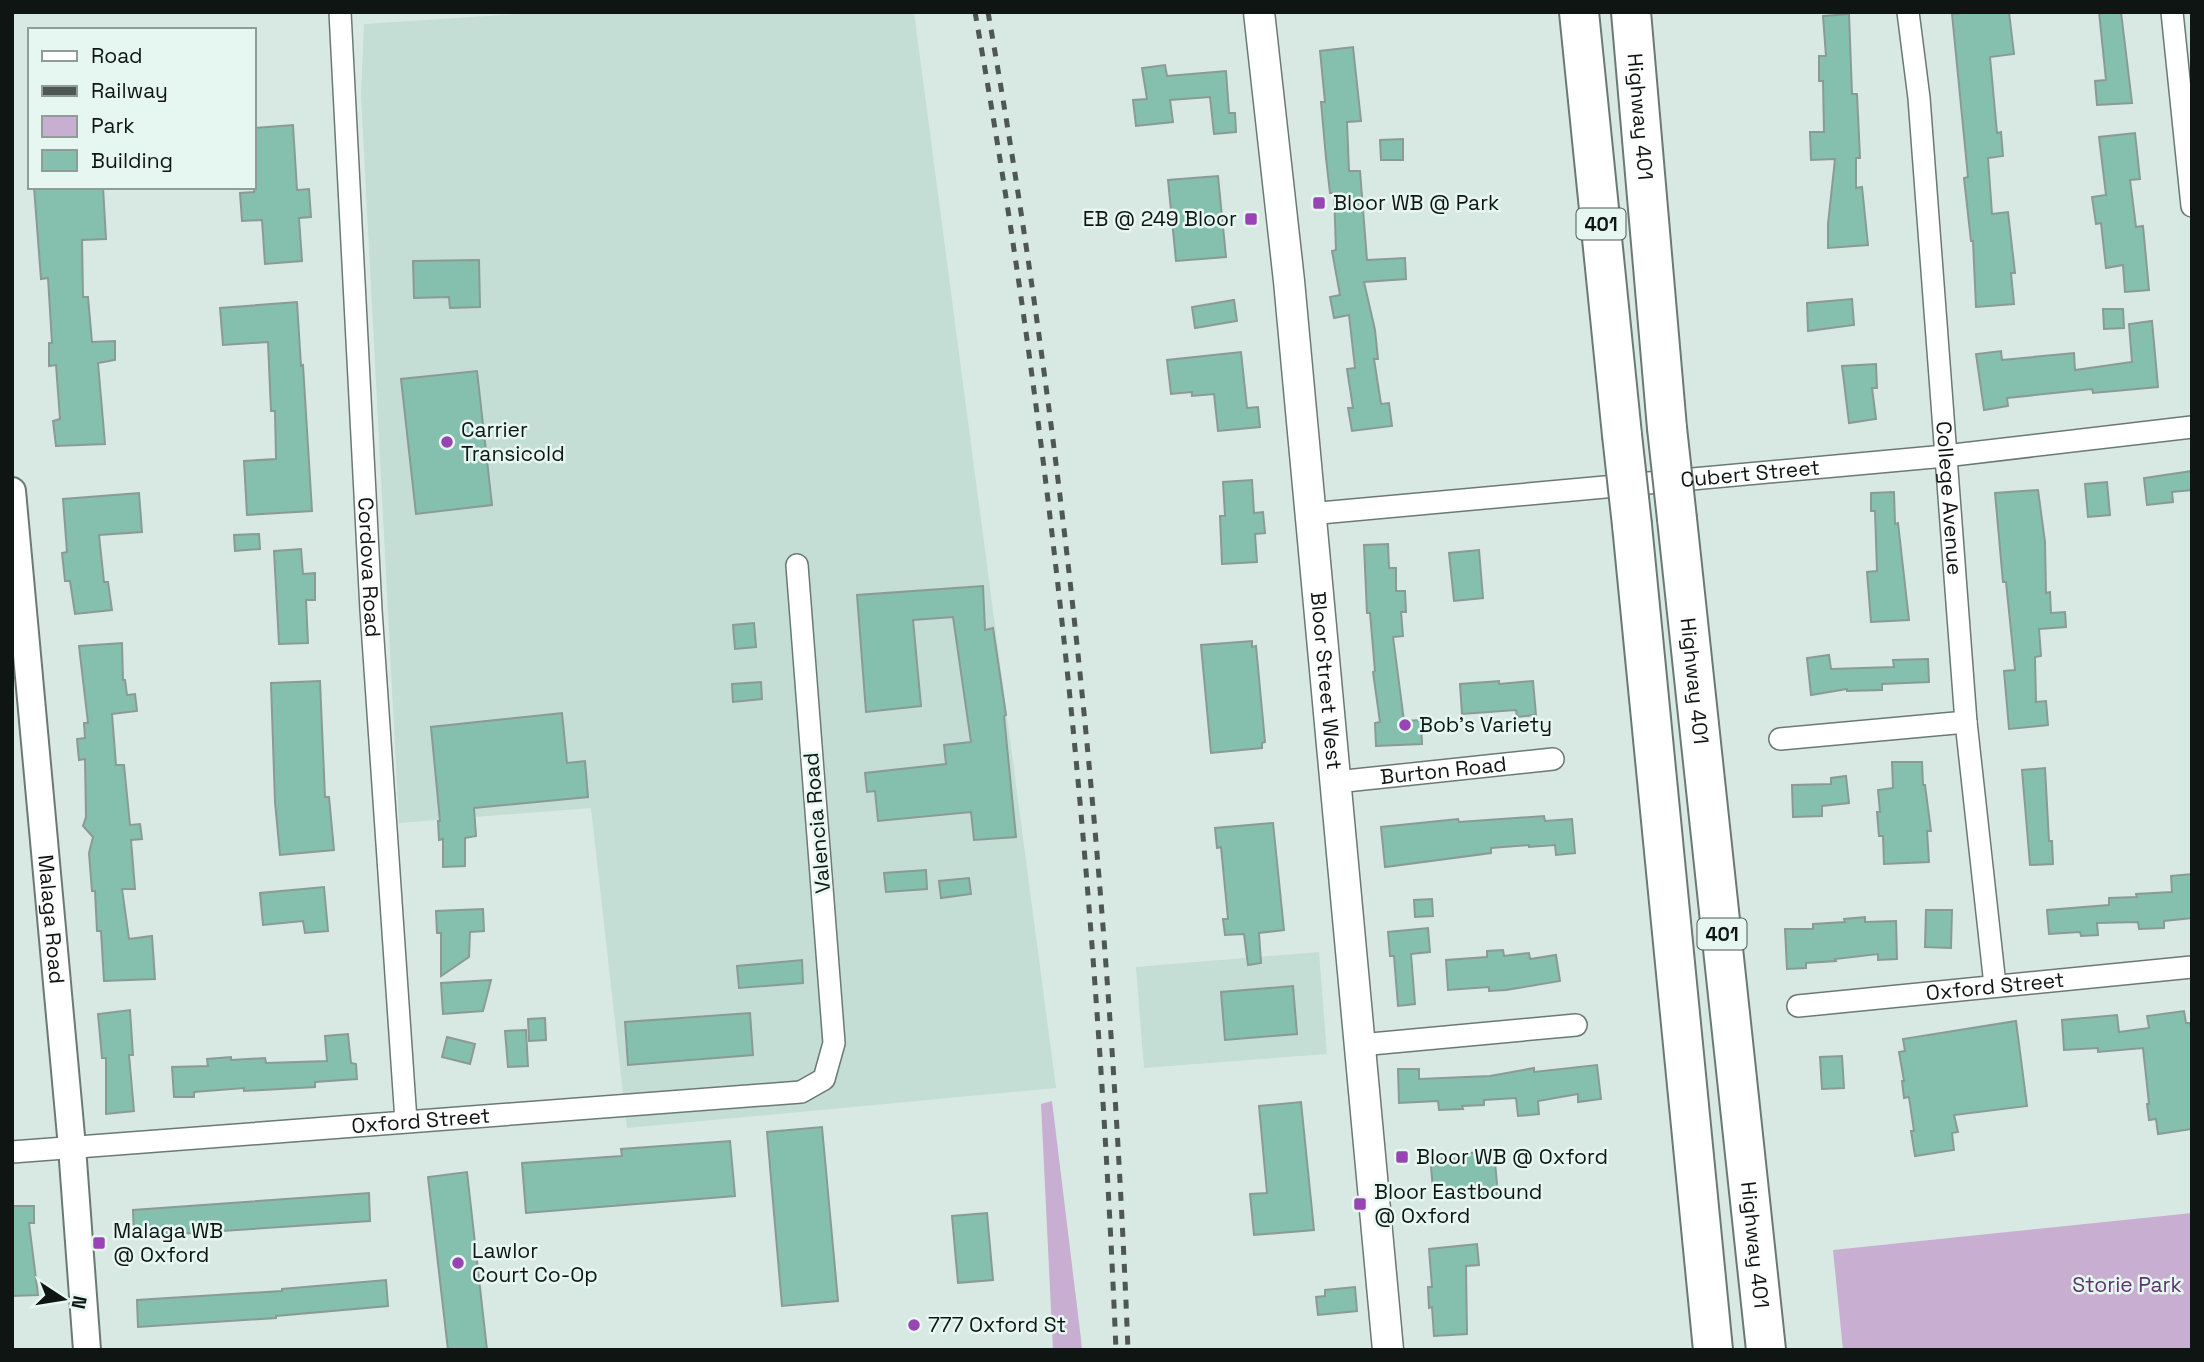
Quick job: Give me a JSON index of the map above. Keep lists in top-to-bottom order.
{
  "streets": {
    "highway": ["Highway 401", "401"],
    "main road": ["Bloor Street West"],
    "street": [
      "Cubert Street",
      "College Avenue",
      "Cordova Road",
      "Burton Road",
      "Valencia Road",
      "Malaga Road",
      "Oxford Street"
    ]
  },
  "crossings": [
    ["Cubert Street", "College Avenue"],
    ["Cubert Street", "Bloor Street West"],
    ["College Avenue", "Oxford Street"],
    ["Cordova Road", "Oxford Street"],
    ["Bloor Street West", "Burton Road"],
    ["Valencia Road", "Oxford Street"],
    ["Malaga Road", "Oxford Street"]
  ],
  "parks": ["Storie Park"],
  "places": {
    "transit": [
      "Bloor WB @ Park",
      "EB @ 249 Bloor",
      "Bloor WB @ Oxford",
      "Bloor Eastbound @ Oxford",
      "Malaga WB @ Oxford"
    ],
    "other": [
      "Carrier Transicold",
      "Bob's Variety",
      "Lawlor Court Co-Op",
      "777 Oxford St"
    ]
  },
  "legend": [
    "Road",
    "Railway",
    "Park",
    "Building"
  ],
  "north": "right"
}
